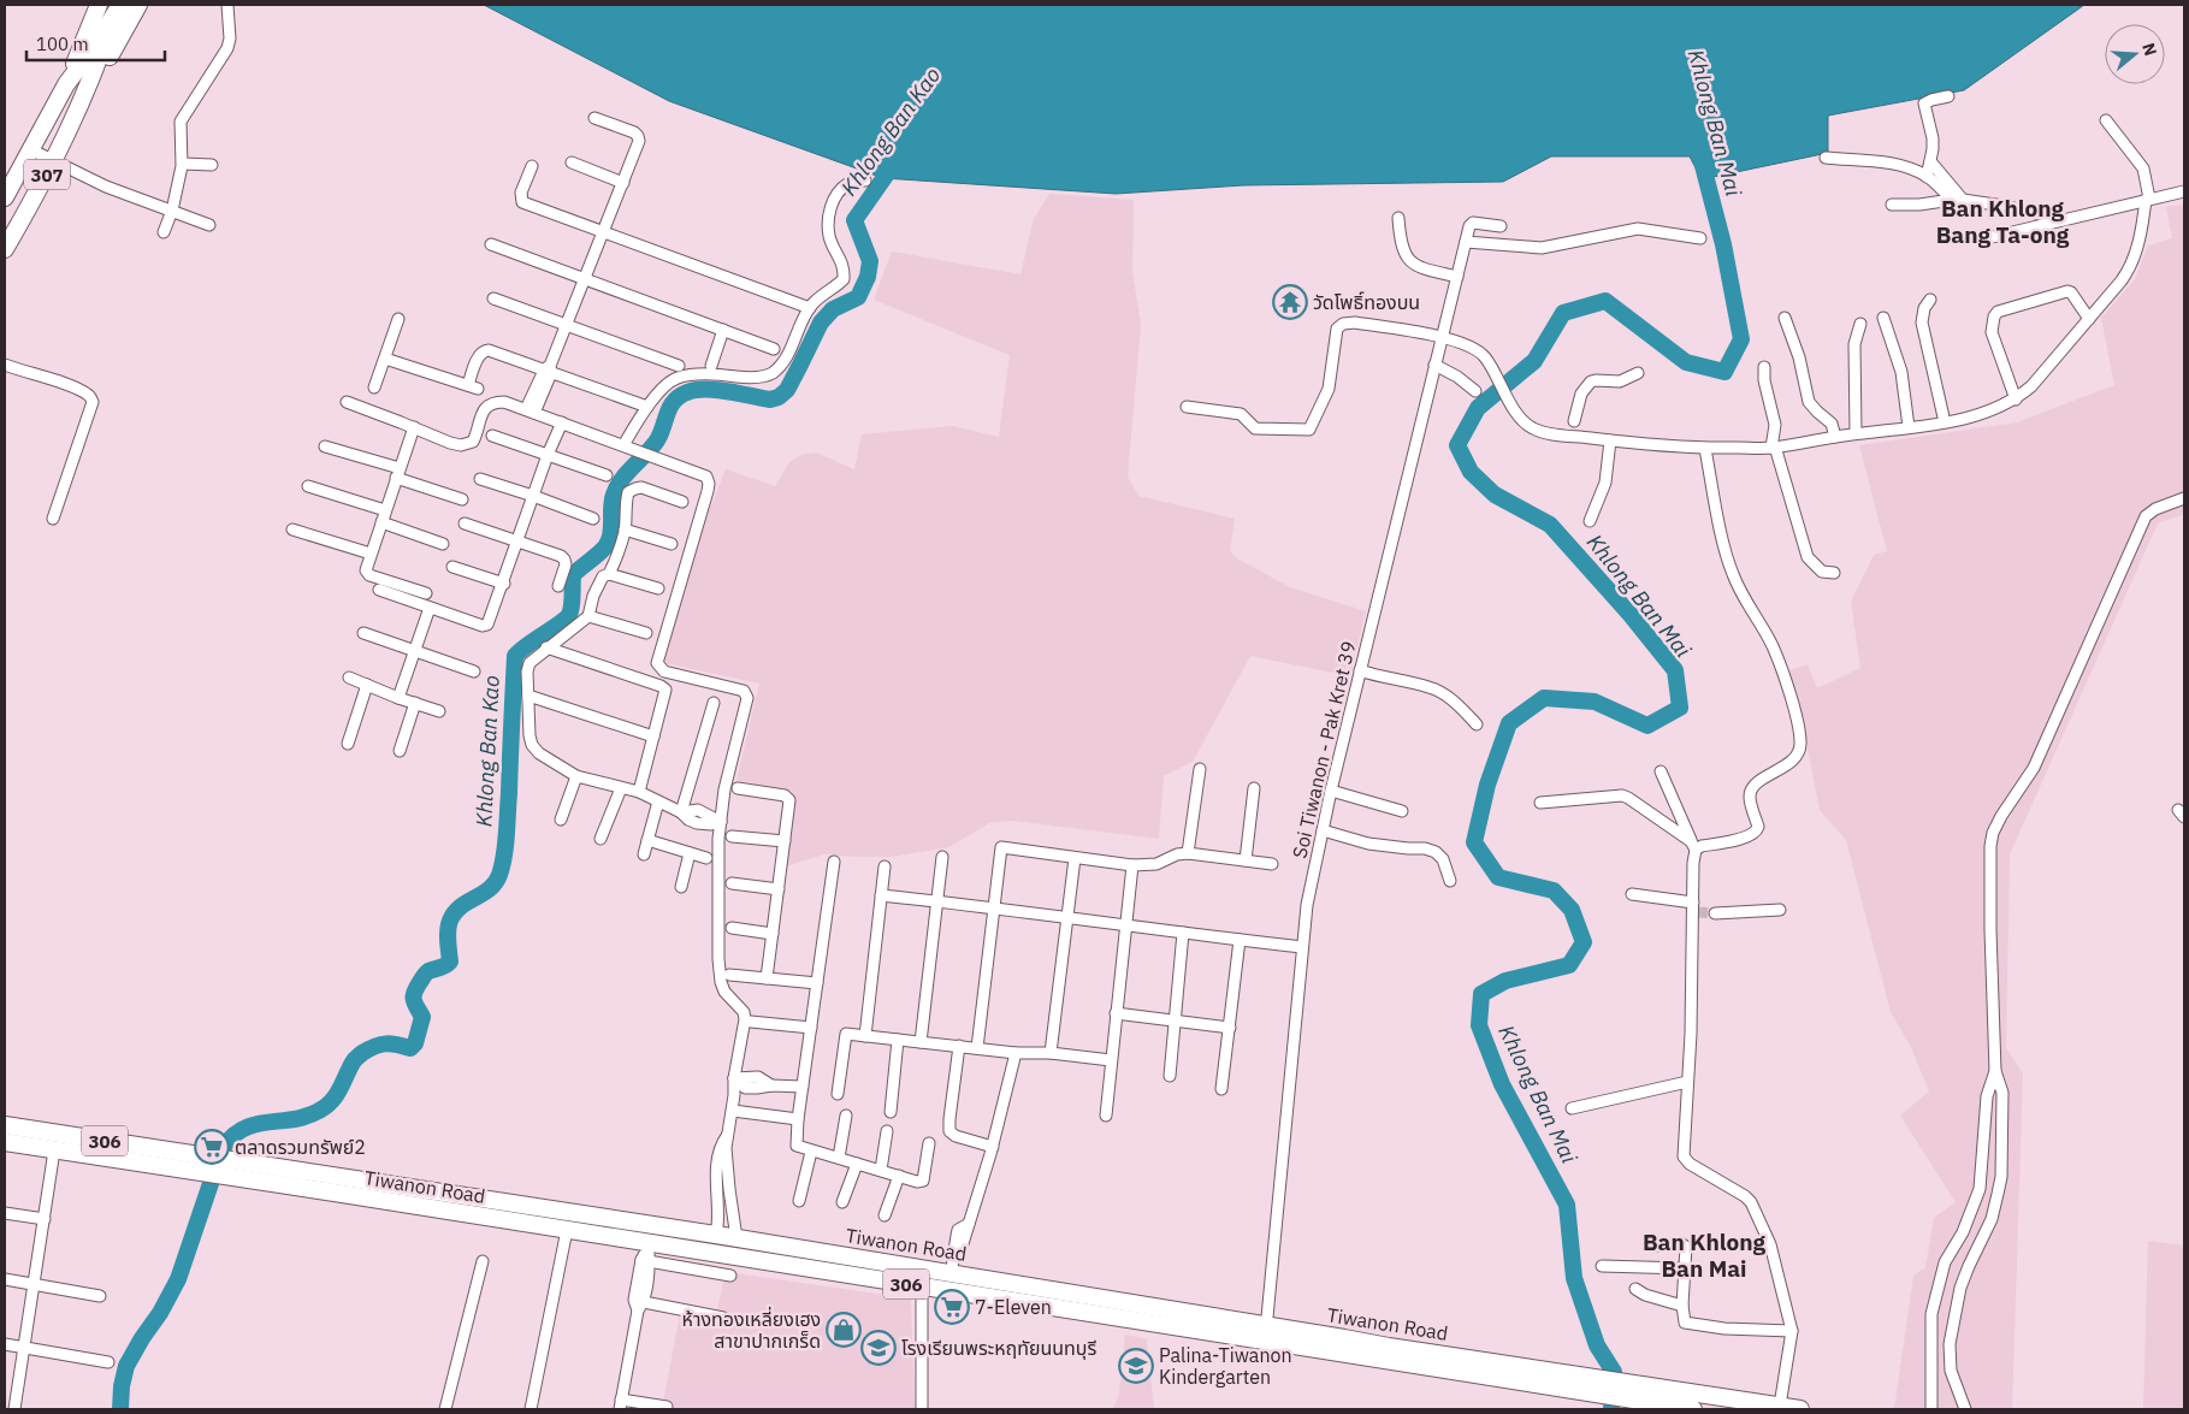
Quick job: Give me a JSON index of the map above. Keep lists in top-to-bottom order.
{
  "streets": {
    "main road": ["307", "306", "Tiwanon Road"],
    "street": ["Soi Tiwanon - Pak Kret 39"]
  },
  "crossings": [
    ["Soi Tiwanon - Pak Kret 39", "Tiwanon Road"]
  ],
  "districts": ["Ban Khlong Bang Ta-ong", "Ban Khlong Ban Mai"],
  "water": ["Khlong Ban Mai", "Khlong Ban Kao"],
  "places": {
    "temple": ["วัดโพธิ์ทองบน"],
    "supermarket": ["ตลาดรวมทรัพย์2", "7-Eleven"],
    "shop": ["ห้างทองเหลี่ยงเฮง สาขาปากเกร็ด"],
    "school or university": ["โรงเรียนพระหฤทัยนนทบุรี", "Palina-Tiwanon Kindergarten"]
  },
  "scale_bar": "100 m",
  "north": "right"
}
